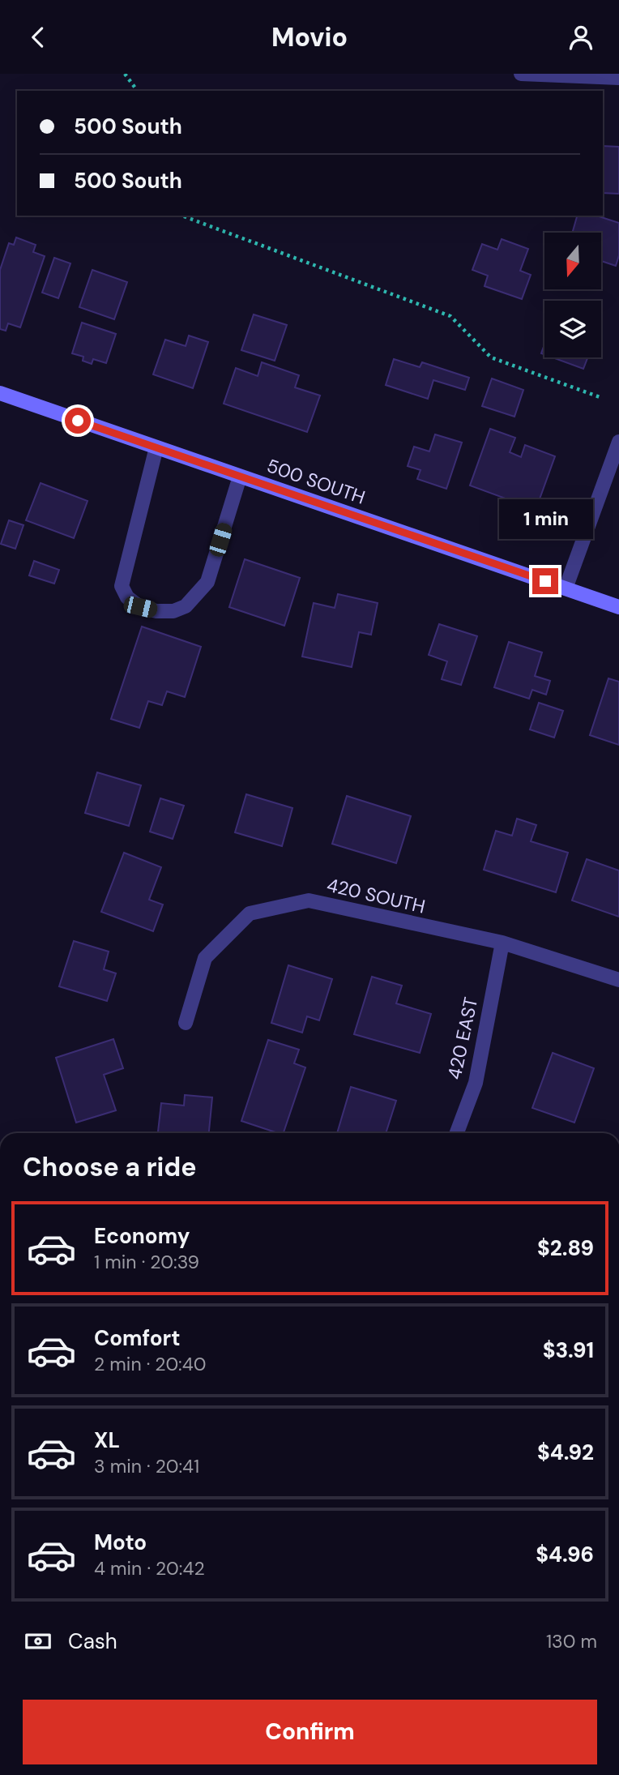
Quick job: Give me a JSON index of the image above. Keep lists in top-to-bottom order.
{
  "streets": {
    "street": ["500 SOUTH", "420 SOUTH", "420 EAST"]
  },
  "crossings": [
    ["420 SOUTH", "420 EAST"]
  ],
  "north": "bottom",
  "page": {
    "header": "Movio",
    "banner": ["500 South", "500 South"],
    "bubble": "1 min",
    "heading": "Choose a ride",
    "list": [
      {
        "name": "Economy",
        "note": "1 min · 20:39",
        "value": "$2.89"
      },
      {
        "name": "Comfort",
        "note": "2 min · 20:40",
        "value": "$3.91"
      },
      {
        "name": "XL",
        "note": "3 min · 20:41",
        "value": "$4.92"
      },
      {
        "name": "Moto",
        "note": "4 min · 20:42",
        "value": "$4.96"
      }
    ],
    "pay": ["Cash", "130 m"],
    "buttons": "Confirm"
  }
}
